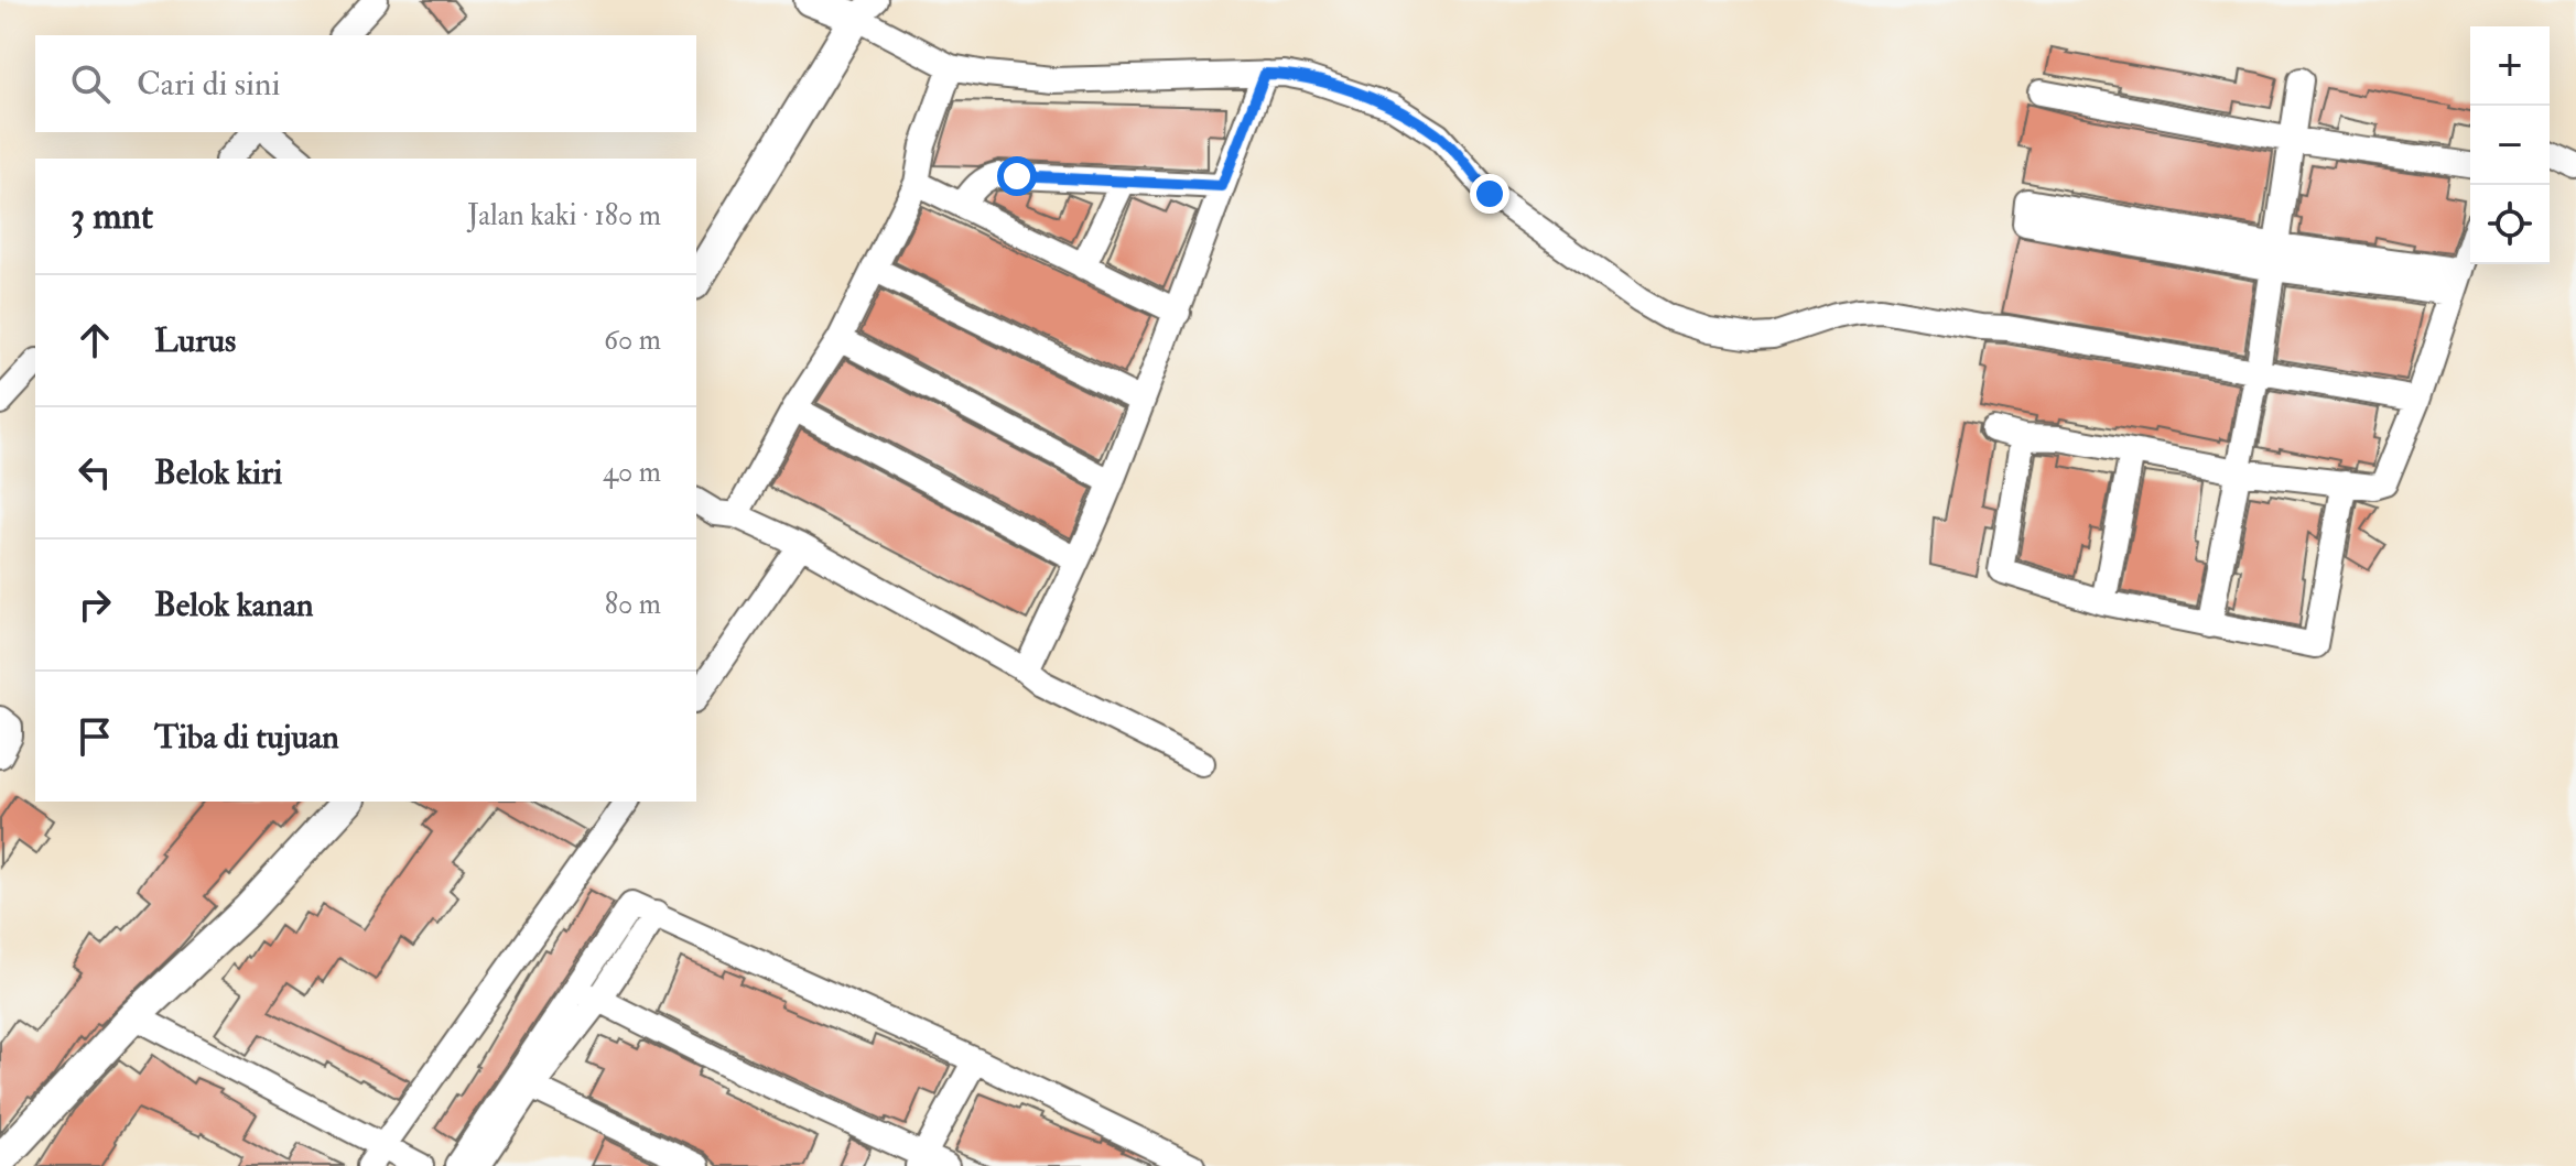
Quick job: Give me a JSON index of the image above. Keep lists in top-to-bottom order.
{
  "page": {
    "map_buttons": ["+", "−"],
    "search": "Cari di sini",
    "heading": ["3 mnt", "Jalan kaki · 180 m"],
    "list": [
      ["Lurus", "60 m"],
      ["Belok kiri", "40 m"],
      ["Belok kanan", "80 m"],
      "Tiba di tujuan"
    ]
  }
}
